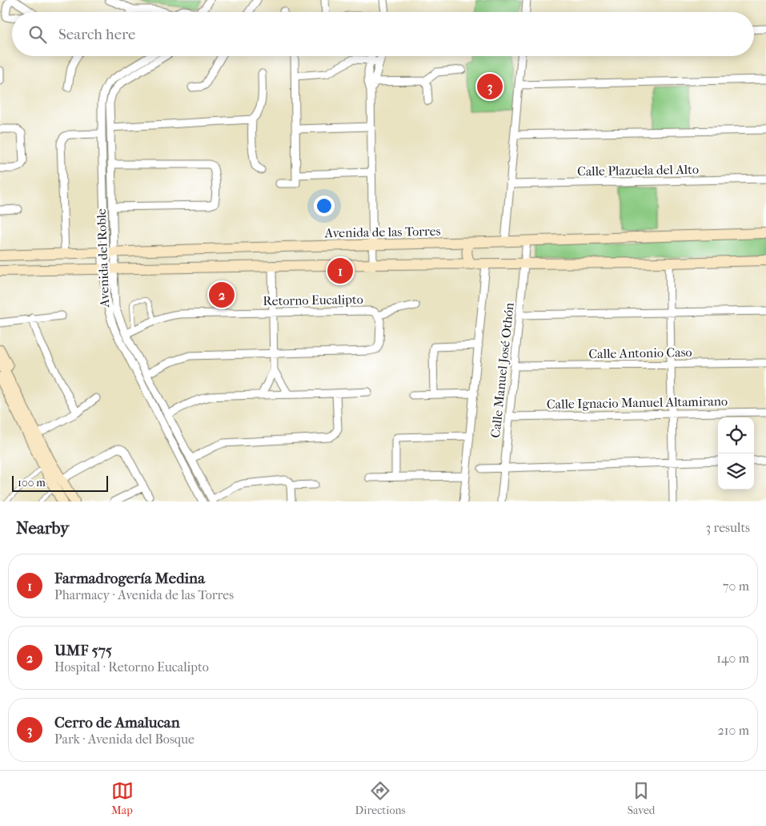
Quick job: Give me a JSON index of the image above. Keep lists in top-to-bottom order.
{
  "streets": {
    "street": [
      "Calle Plazuela del Alto",
      "Avenida de las Torres",
      "Avenida del Roble",
      "Retorno Eucalipto",
      "Calle Antonio Caso",
      "Calle Manuel José Othón",
      "Calle Ignacio Manuel Altamirano"
    ]
  },
  "crossings": [
    ["Avenida de las Torres", "Avenida del Roble"],
    ["Avenida de las Torres", "Calle Manuel José Othón"],
    ["Avenida del Roble", "Retorno Eucalipto"],
    ["Calle Antonio Caso", "Calle Manuel José Othón"],
    ["Calle Manuel José Othón", "Calle Ignacio Manuel Altamirano"]
  ],
  "scale_bar": "100 m",
  "page": {
    "search": "Search here",
    "pins": ["3", "1", "2"],
    "scale": "100 m",
    "heading": ["Nearby", "3 results"],
    "list": [
      {
        "mark": "1",
        "name": "Farmadrogería Medina",
        "note": "Pharmacy · Avenida de las Torres",
        "value": "70 m"
      },
      {
        "mark": "2",
        "name": "UMF 575",
        "note": "Hospital · Retorno Eucalipto",
        "value": "140 m"
      },
      {
        "mark": "3",
        "name": "Cerro de Amalucan",
        "note": "Park · Avenida del Bosque",
        "value": "210 m"
      }
    ],
    "nav": ["Map", "Directions", "Saved"]
  }
}
